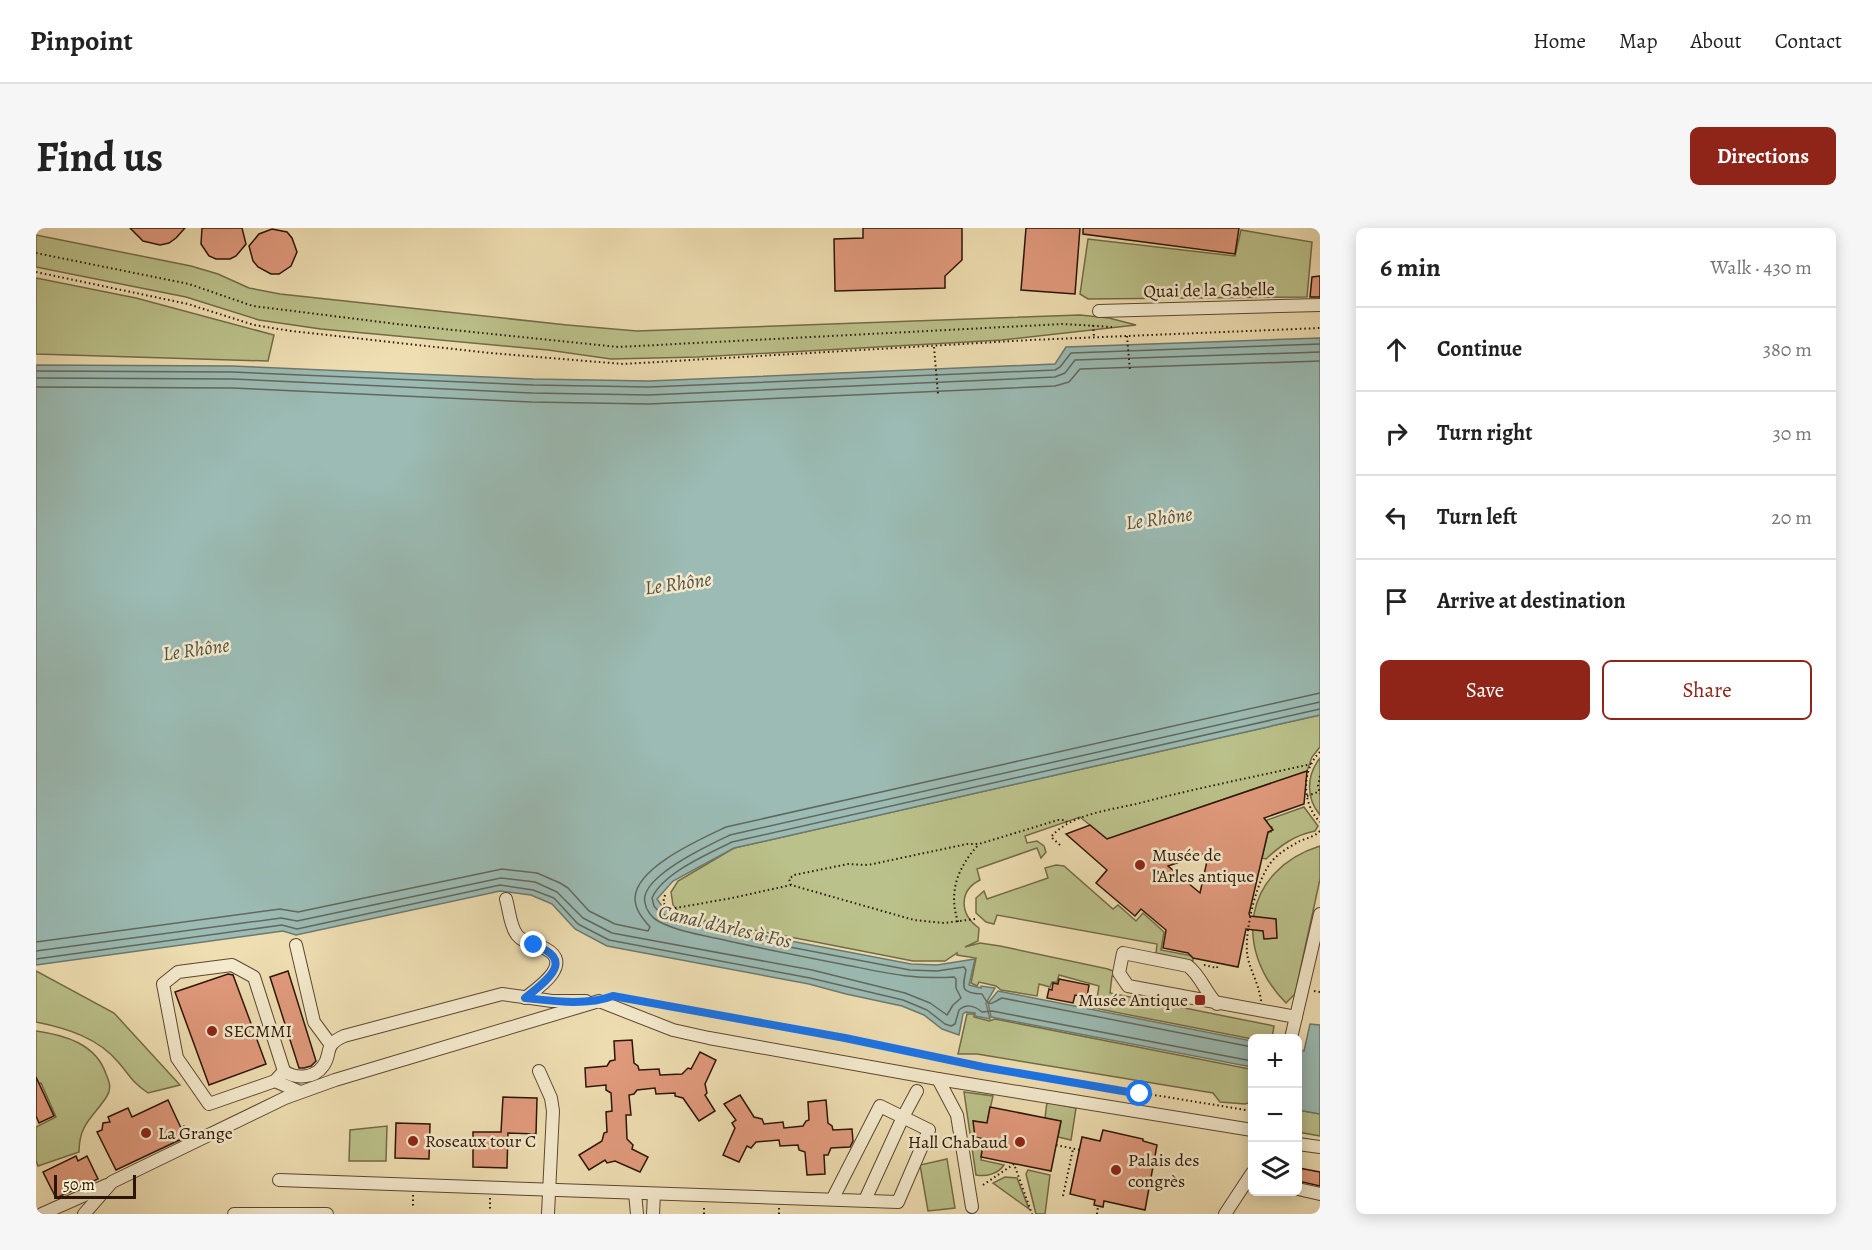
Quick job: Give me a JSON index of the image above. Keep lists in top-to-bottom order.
{
  "streets": {
    "street": ["Quai de la Gabelle"]
  },
  "water": ["Le Rhône", "Canal d'Arles à Fos"],
  "places": {
    "other": [
      "Musée de l'Arles antique",
      "SECMMI",
      "La Grange",
      "Roseaux tour C",
      "Hall Chabaud",
      "Palais des congrès"
    ],
    "transit": ["Musée Antique"]
  },
  "scale_bar": "50 m",
  "page": {
    "header": "Pinpoint",
    "nav": [
      "Home",
      "Map",
      "About",
      "Contact"
    ],
    "buttons": [
      "Directions",
      ["Save", "Share"]
    ],
    "title": "Find us",
    "heading": ["6 min", "Walk · 430 m"],
    "list": [
      ["Continue", "380 m"],
      ["Turn right", "30 m"],
      ["Turn left", "20 m"],
      "Arrive at destination"
    ],
    "map_buttons": ["+", "−"],
    "scale": "50 m"
  }
}
